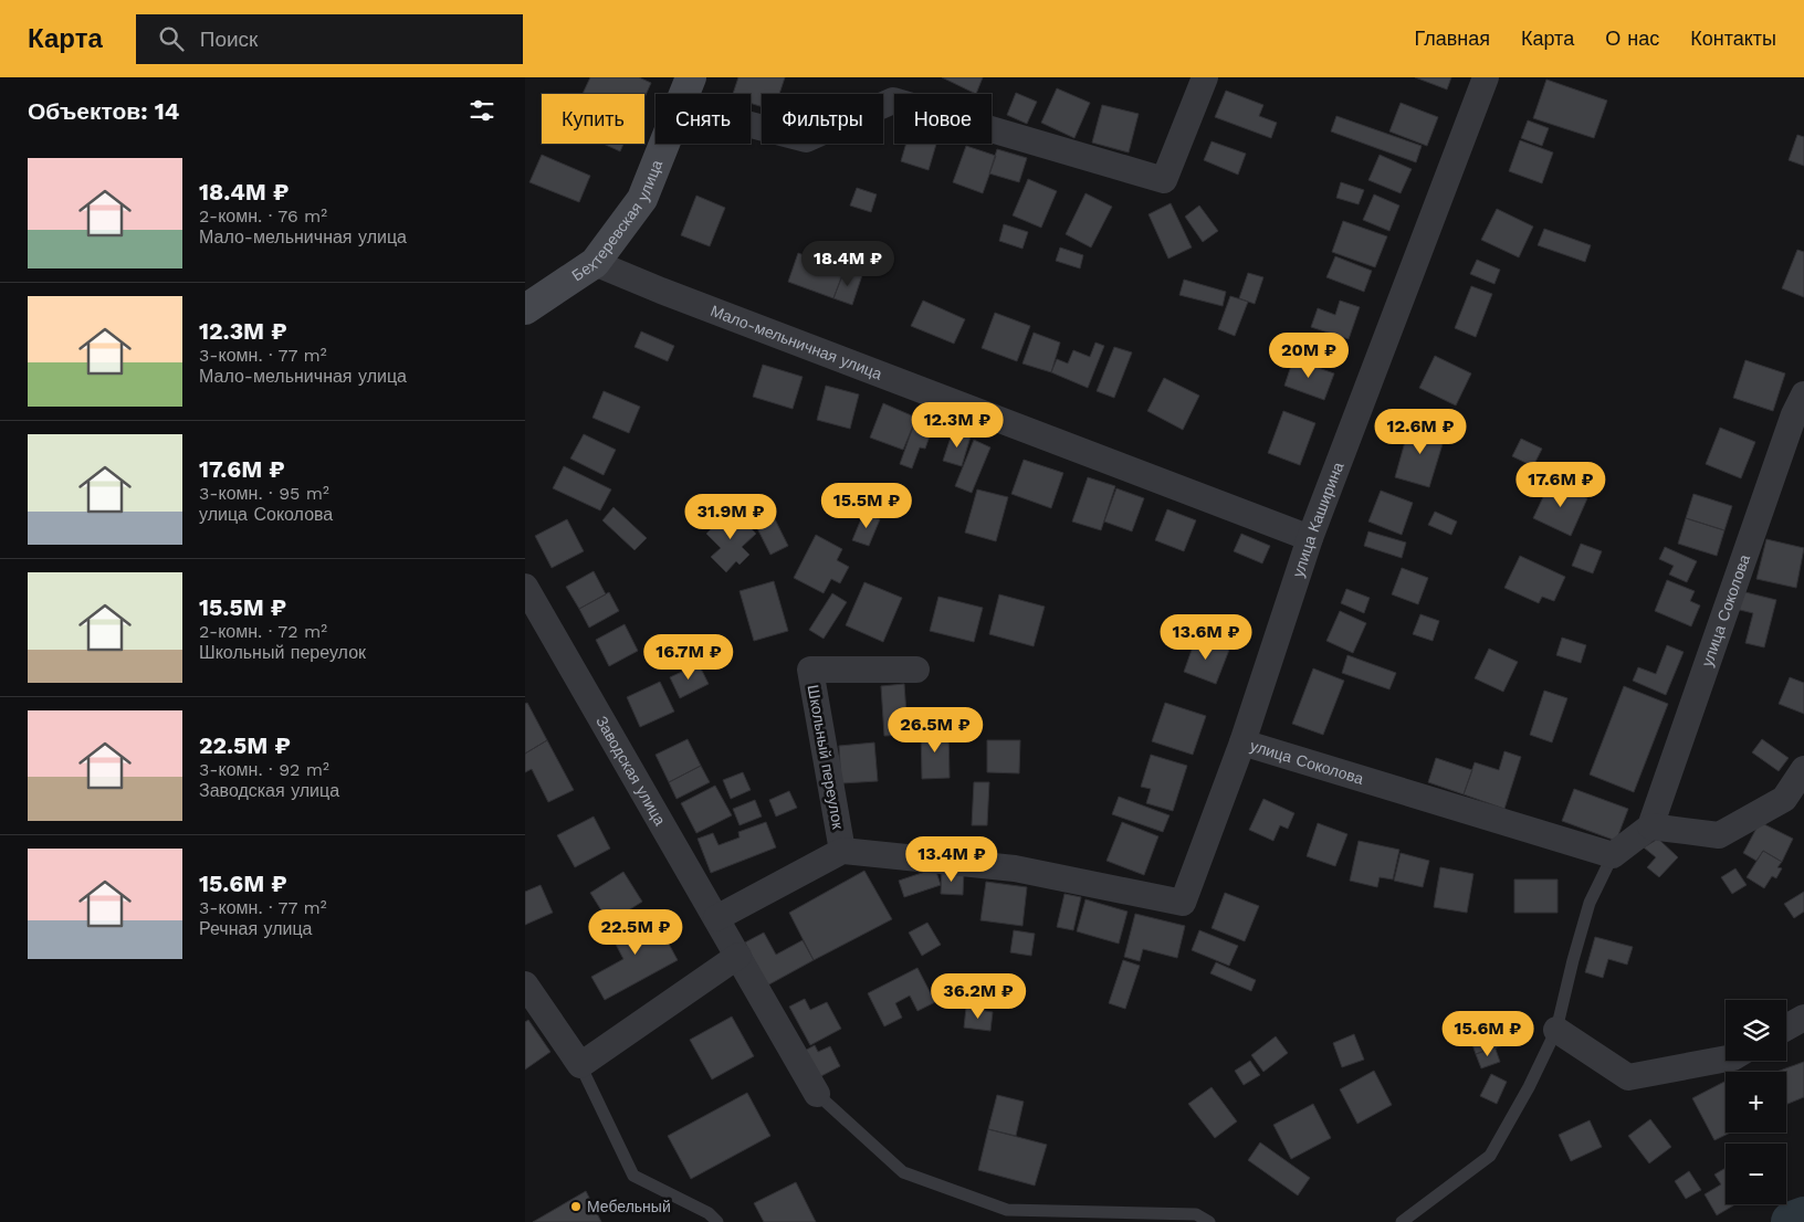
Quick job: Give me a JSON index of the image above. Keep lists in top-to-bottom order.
{
  "streets": {
    "main road": ["Бехтеревская улица"],
    "street": [
      "Мало-мельничная улица",
      "улица Каширина",
      "улица Соколова",
      "Школьный переулок",
      "Заводская улица"
    ]
  },
  "crossings": [
    ["Бехтеревская улица", "Мало-мельничная улица"],
    ["Мало-мельничная улица", "улица Каширина"],
    ["улица Каширина", "улица Соколова"],
    ["улица Каширина", "Школьный переулок"]
  ],
  "places": ["Мебельный"],
  "page": {
    "header": "Карта",
    "search": "Поиск",
    "nav": [
      "Главная",
      "Карта",
      "О нас",
      "Контакты"
    ],
    "heading": "Объектов: 14",
    "chip": [
      "Купить",
      "Снять",
      "Фильтры",
      "Новое"
    ],
    "list": [
      {
        "name": "18.4M ₽",
        "note": "2-комн. · 76 m² · Мало-мельничная улица"
      },
      {
        "name": "12.3M ₽",
        "note": "3-комн. · 77 m² · Мало-мельничная улица"
      },
      {
        "name": "17.6M ₽",
        "note": "3-комн. · 95 m² · улица Соколова"
      },
      {
        "name": "15.5M ₽",
        "note": "2-комн. · 72 m² · Школьный переулок"
      },
      {
        "name": "22.5M ₽",
        "note": "3-комн. · 92 m² · Заводская улица"
      },
      {
        "name": "15.6M ₽",
        "note": "3-комн. · 77 m² · Речная улица"
      }
    ],
    "price": [
      "18.4M ₽",
      "20M ₽",
      "12.3M ₽",
      "12.6M ₽",
      "17.6M ₽",
      "15.5M ₽",
      "31.9M ₽",
      "13.6M ₽",
      "16.7M ₽",
      "26.5M ₽",
      "13.4M ₽",
      "22.5M ₽",
      "36.2M ₽",
      "15.6M ₽"
    ],
    "map_buttons": ["+", "−"]
  }
}
